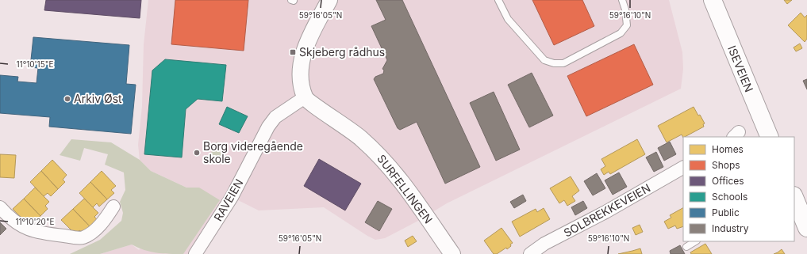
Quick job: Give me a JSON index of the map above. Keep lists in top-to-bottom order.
{
  "streets": {
    "highway": ["ISEVEIEN"],
    "street": ["SURFELLINGEN", "RAVEIEN", "SOLBREKKEVEIEN"]
  },
  "crossings": [
    ["SURFELLINGEN", "RAVEIEN"]
  ],
  "places": {
    "transit": ["Skjeberg rådhus"],
    "other": ["Arkiv Øst", "Borg videregående skole"]
  },
  "legend": [
    "Homes",
    "Shops",
    "Offices",
    "Schools",
    "Public",
    "Industry"
  ],
  "coordinates": [
    "59°16'05\"N",
    "59°16'10\"N",
    "11°10'15\"E",
    "11°10'20\"E"
  ]
}
